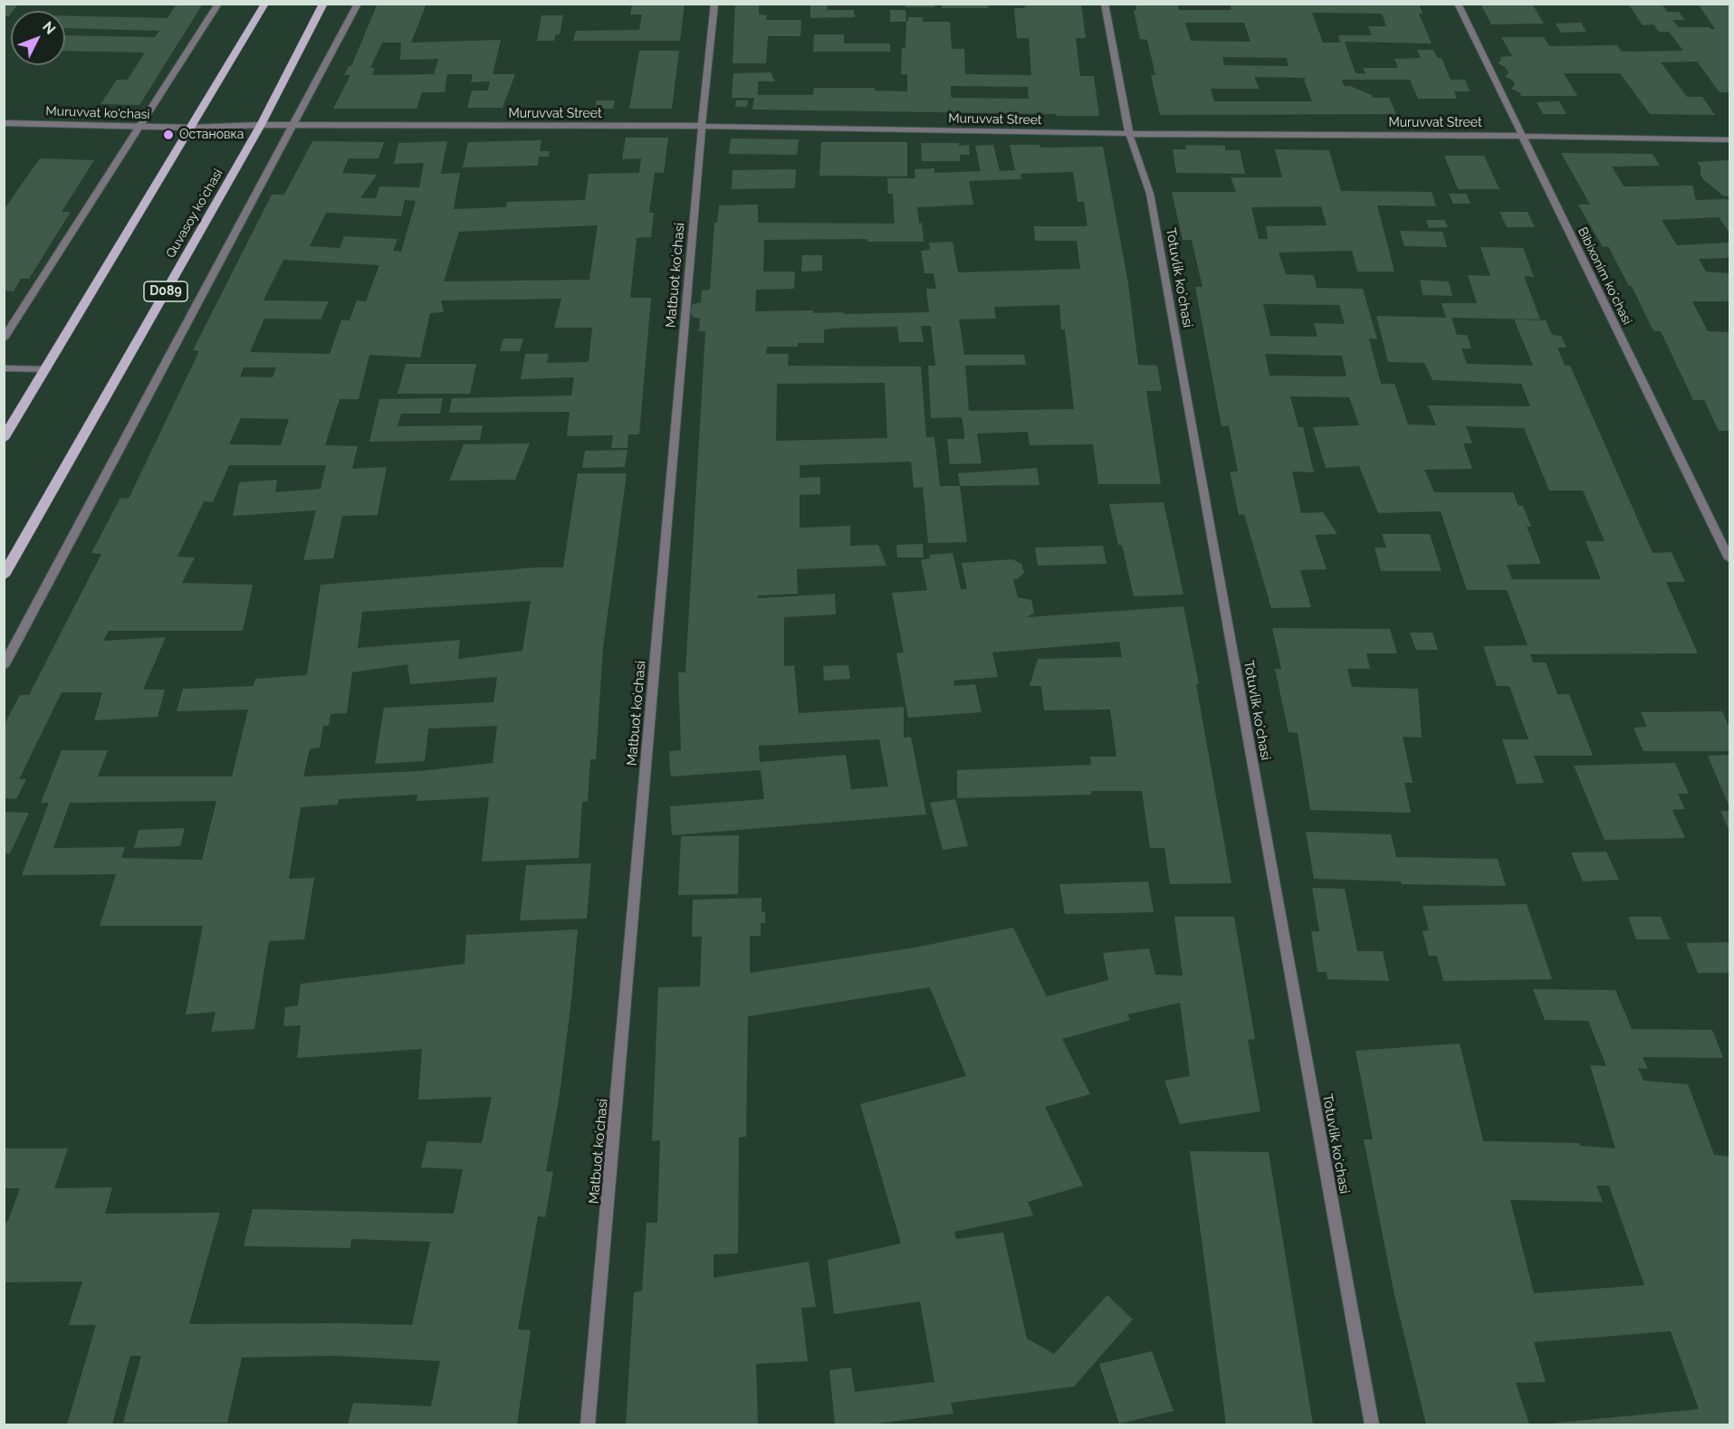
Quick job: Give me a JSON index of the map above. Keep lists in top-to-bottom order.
{
  "streets": {
    "main road": ["Quvasoy koʻchasi", "D089"],
    "street": [
      "Muruvvat ko'chasi",
      "Muruvvat Street",
      "Matbuot koʻchasi",
      "Bibixonim koʻchasi",
      "Totuvlik koʻchasi"
    ]
  },
  "crossings": [
    ["Muruvvat ko'chasi", "Muruvvat Street"],
    ["Muruvvat ko'chasi", "Quvasoy koʻchasi"],
    ["Muruvvat Street", "Quvasoy koʻchasi"],
    ["Muruvvat Street", "Matbuot koʻchasi"],
    ["Muruvvat Street", "Bibixonim koʻchasi"],
    ["Muruvvat Street", "Totuvlik koʻchasi"]
  ],
  "places": ["Остановка"],
  "north": "top right"
}
